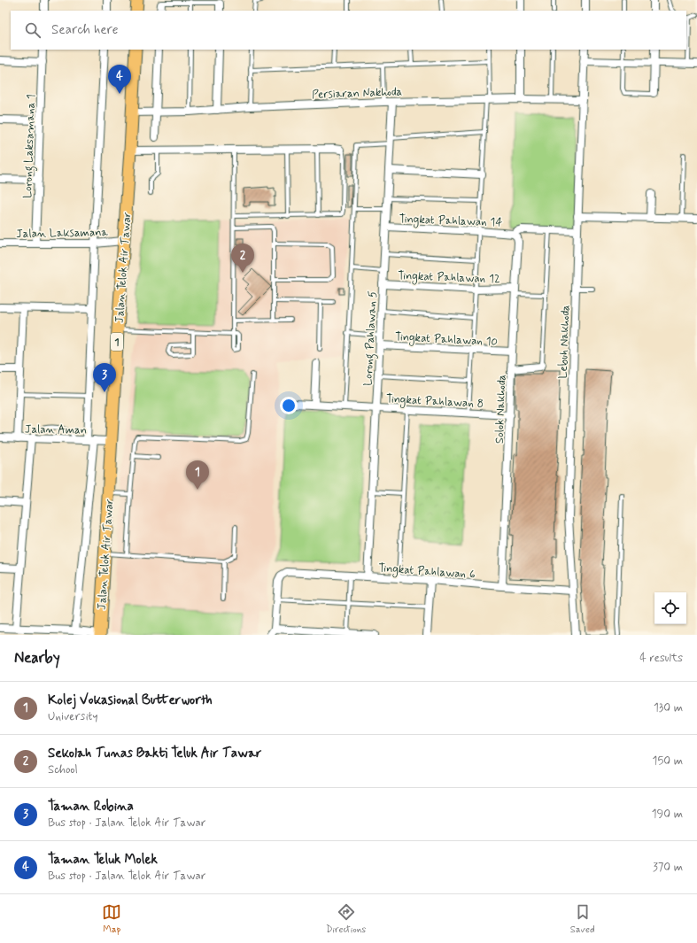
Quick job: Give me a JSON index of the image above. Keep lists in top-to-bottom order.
{
  "streets": {
    "main road": ["Jalan Telok Air Tawar", "1"],
    "street": [
      "Persiaran Nakhoda",
      "Lorong Laksamana 1",
      "Tingkat Pahlawan 14",
      "Jalan Laksamana",
      "Tingkat Pahlawan 12",
      "Lorong Pahlawan 5",
      "Tingkat Pahlawan 10",
      "Lebuh Nakhoda",
      "Tingkat Pahlawan 8",
      "Solok Nakhoda",
      "Jalan Aman",
      "Tingkat Pahlawan 6"
    ]
  },
  "crossings": [
    ["Persiaran Nakhoda", "Jalan Telok Air Tawar"],
    ["Persiaran Nakhoda", "Lorong Pahlawan 5"],
    ["Persiaran Nakhoda", "Lebuh Nakhoda"],
    ["Lorong Laksamana 1", "Jalan Laksamana"],
    ["Tingkat Pahlawan 14", "Lorong Pahlawan 5"],
    ["Tingkat Pahlawan 14", "Lebuh Nakhoda"],
    ["Tingkat Pahlawan 14", "Solok Nakhoda"],
    ["Jalan Laksamana", "Jalan Telok Air Tawar"],
    ["Jalan Telok Air Tawar", "Jalan Aman"],
    ["Tingkat Pahlawan 12", "Lorong Pahlawan 5"],
    ["Tingkat Pahlawan 12", "Solok Nakhoda"],
    ["Lorong Pahlawan 5", "Tingkat Pahlawan 10"],
    ["Lorong Pahlawan 5", "Tingkat Pahlawan 8"],
    ["Lorong Pahlawan 5", "Tingkat Pahlawan 6"],
    ["Tingkat Pahlawan 10", "Solok Nakhoda"],
    ["Lebuh Nakhoda", "Tingkat Pahlawan 6"],
    ["Tingkat Pahlawan 8", "Solok Nakhoda"],
    ["Solok Nakhoda", "Tingkat Pahlawan 6"]
  ],
  "page": {
    "search": "Search here",
    "pins": [
      "4",
      "2",
      "3",
      "1"
    ],
    "heading": ["Nearby", "4 results"],
    "list": [
      {
        "mark": "1",
        "name": "Kolej Vokasional Butterworth",
        "note": "University",
        "value": "130 m"
      },
      {
        "mark": "2",
        "name": "Sekolah Tunas Bakti Teluk Air Tawar",
        "note": "School",
        "value": "150 m"
      },
      {
        "mark": "3",
        "name": "Taman Robina",
        "note": "Bus stop · Jalan Telok Air Tawar",
        "value": "190 m"
      },
      {
        "mark": "4",
        "name": "Taman Teluk Molek",
        "note": "Bus stop · Jalan Telok Air Tawar",
        "value": "370 m"
      }
    ],
    "nav": ["Map", "Directions", "Saved"]
  }
}
